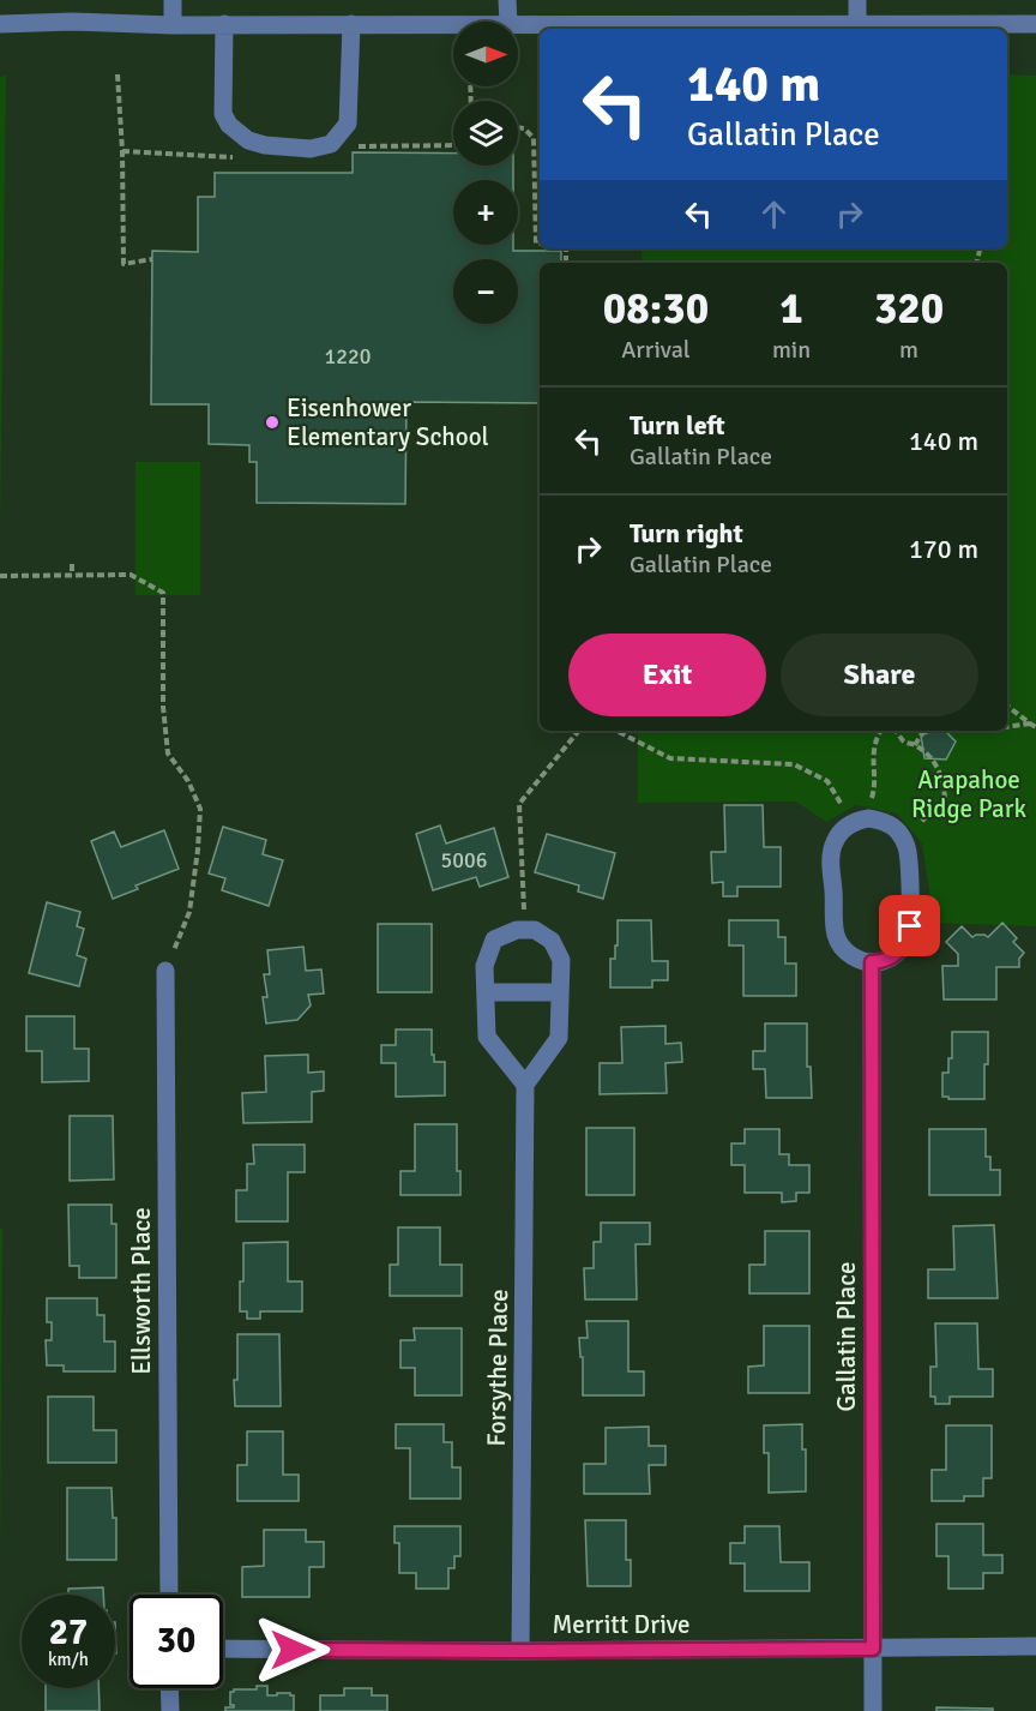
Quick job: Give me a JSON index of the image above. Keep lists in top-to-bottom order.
{
  "streets": {
    "street": [
      "Ellsworth Place",
      "Gallatin Place",
      "Forsythe Place",
      "Merritt Drive"
    ]
  },
  "crossings": [
    ["Gallatin Place", "Merritt Drive"],
    ["Forsythe Place", "Merritt Drive"]
  ],
  "parks": ["Arapahoe Ridge Park"],
  "places": ["Eisenhower Elementary School"],
  "house_numbers": ["1220", "5006"],
  "north": "right",
  "page": {
    "map_buttons": ["+", "−"],
    "turn": ["140 m", "Gallatin Place"],
    "eta": [
      "08:30",
      "Arrival",
      "1",
      "min",
      "320",
      "m"
    ],
    "list": [
      {
        "name": "Turn left",
        "note": "Gallatin Place",
        "value": "140 m"
      },
      {
        "name": "Turn right",
        "note": "Gallatin Place",
        "value": "170 m"
      }
    ],
    "buttons": ["Exit", "Share"],
    "speed": "27 km/h",
    "limit": "30"
  }
}
